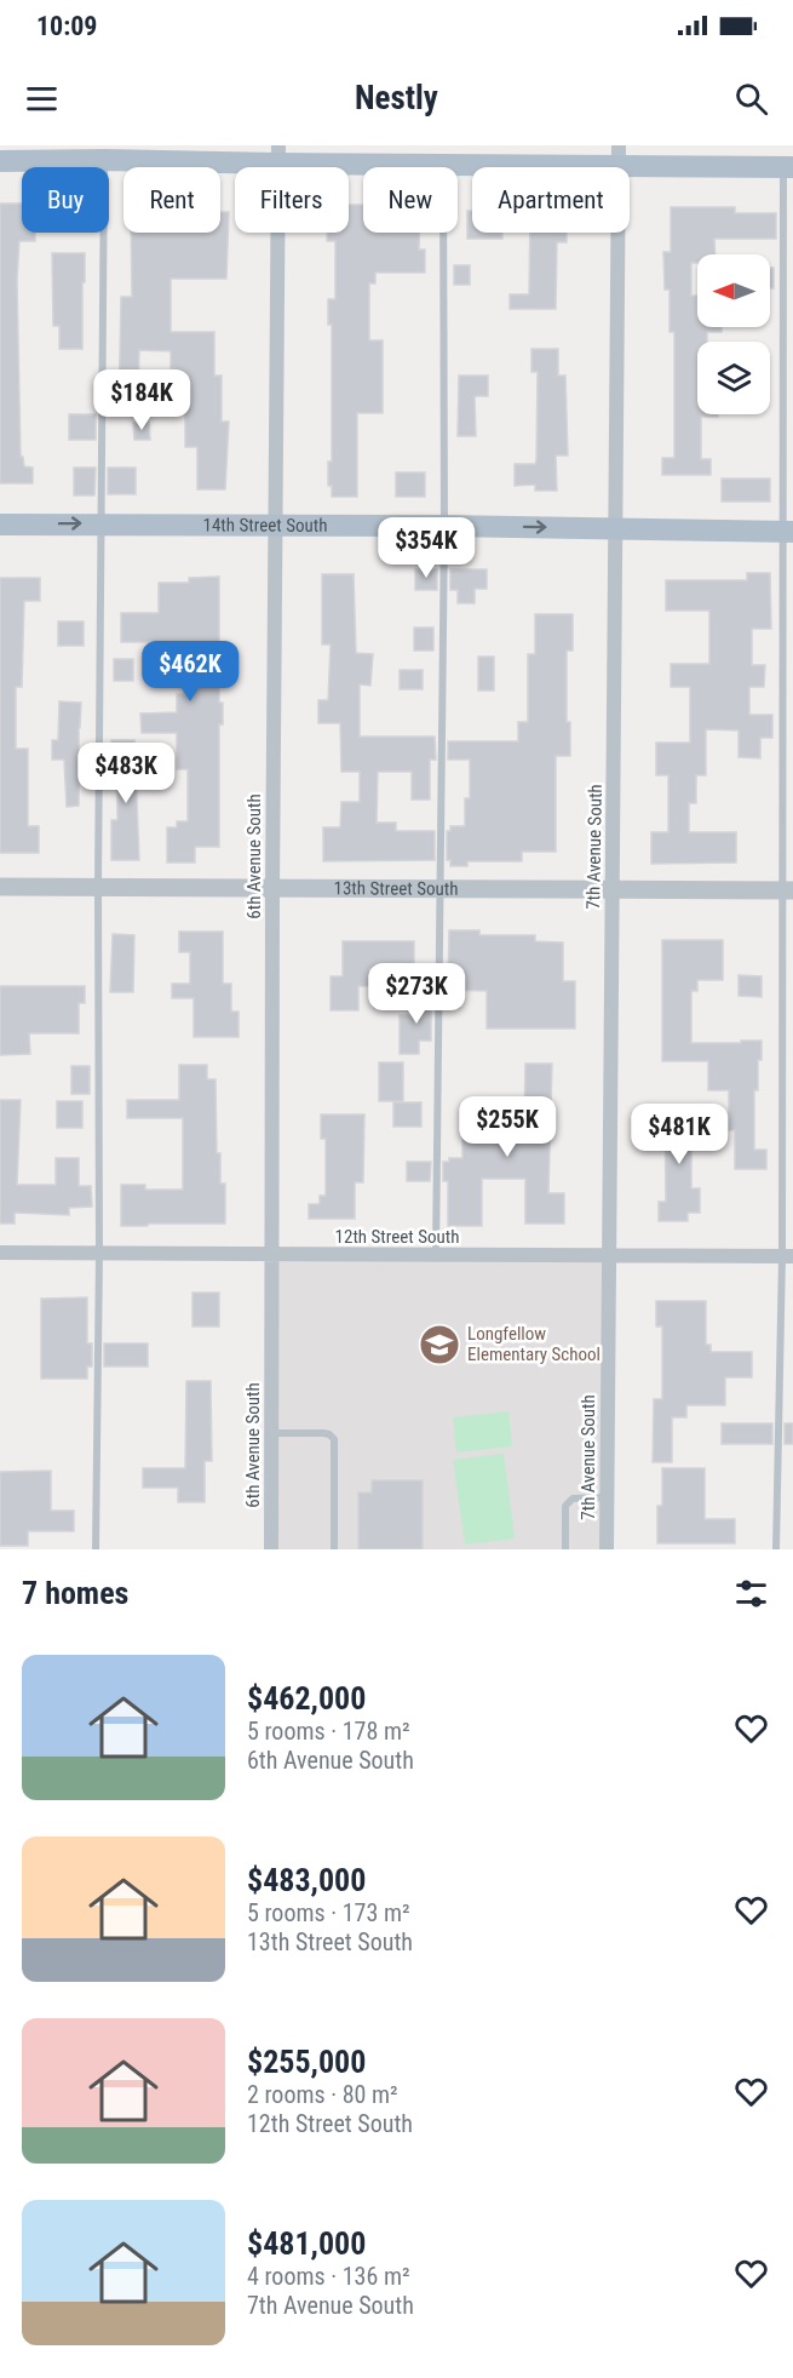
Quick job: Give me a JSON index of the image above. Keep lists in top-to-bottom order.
{
  "streets": {
    "main road": ["14th Street South"],
    "street": [
      "7th Avenue South",
      "6th Avenue South",
      "13th Street South",
      "12th Street South"
    ]
  },
  "crossings": [
    ["14th Street South", "7th Avenue South"],
    ["14th Street South", "6th Avenue South"],
    ["7th Avenue South", "13th Street South"],
    ["7th Avenue South", "12th Street South"],
    ["6th Avenue South", "13th Street South"],
    ["6th Avenue South", "12th Street South"]
  ],
  "places": {
    "school or university": ["Longfellow Elementary School"]
  },
  "north": "left",
  "page": {
    "status": "10:09",
    "header": "Nestly",
    "chip": [
      "Buy",
      "Rent",
      "Filters",
      "New",
      "Apartment"
    ],
    "price": [
      "$184K",
      "$354K",
      "$462K",
      "$483K",
      "$273K",
      "$255K",
      "$481K"
    ],
    "heading": "7 homes",
    "list": [
      {
        "name": "$462,000",
        "note": "5 rooms · 178 m² · 6th Avenue South"
      },
      {
        "name": "$483,000",
        "note": "5 rooms · 173 m² · 13th Street South"
      },
      {
        "name": "$255,000",
        "note": "2 rooms · 80 m² · 12th Street South"
      },
      {
        "name": "$481,000",
        "note": "4 rooms · 136 m² · 7th Avenue South"
      }
    ]
  }
}
